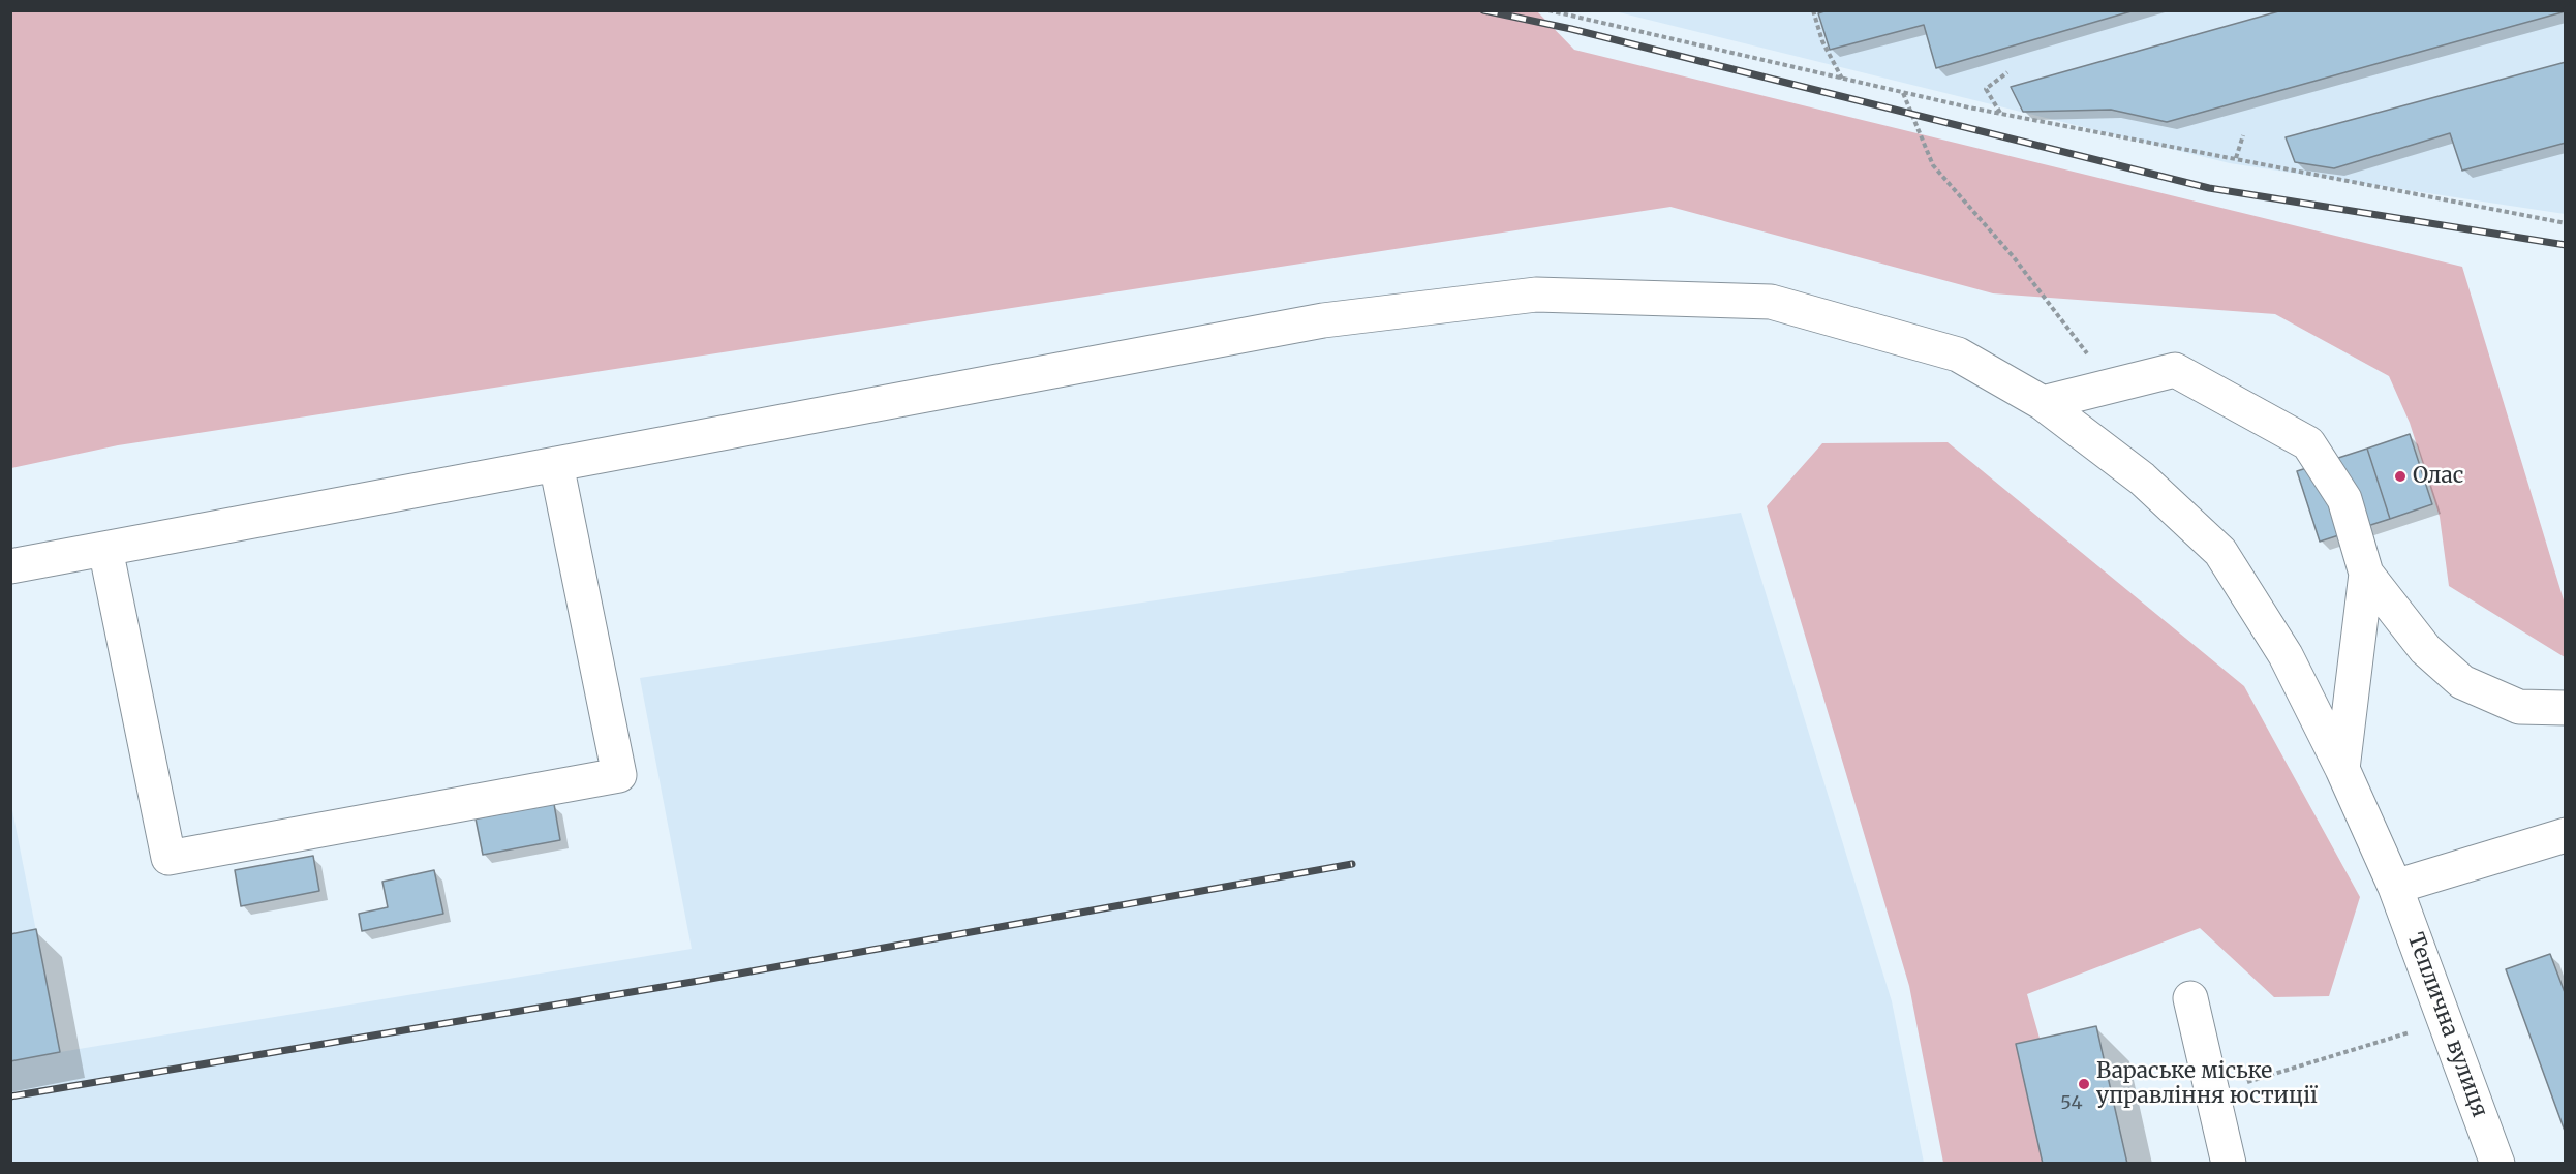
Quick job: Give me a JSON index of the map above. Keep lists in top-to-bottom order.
{
  "streets": {
    "street": ["Теплична вулиця"]
  },
  "places": ["Олас", "Вараське міське управління юстиції"],
  "house_numbers": ["54"]
}
